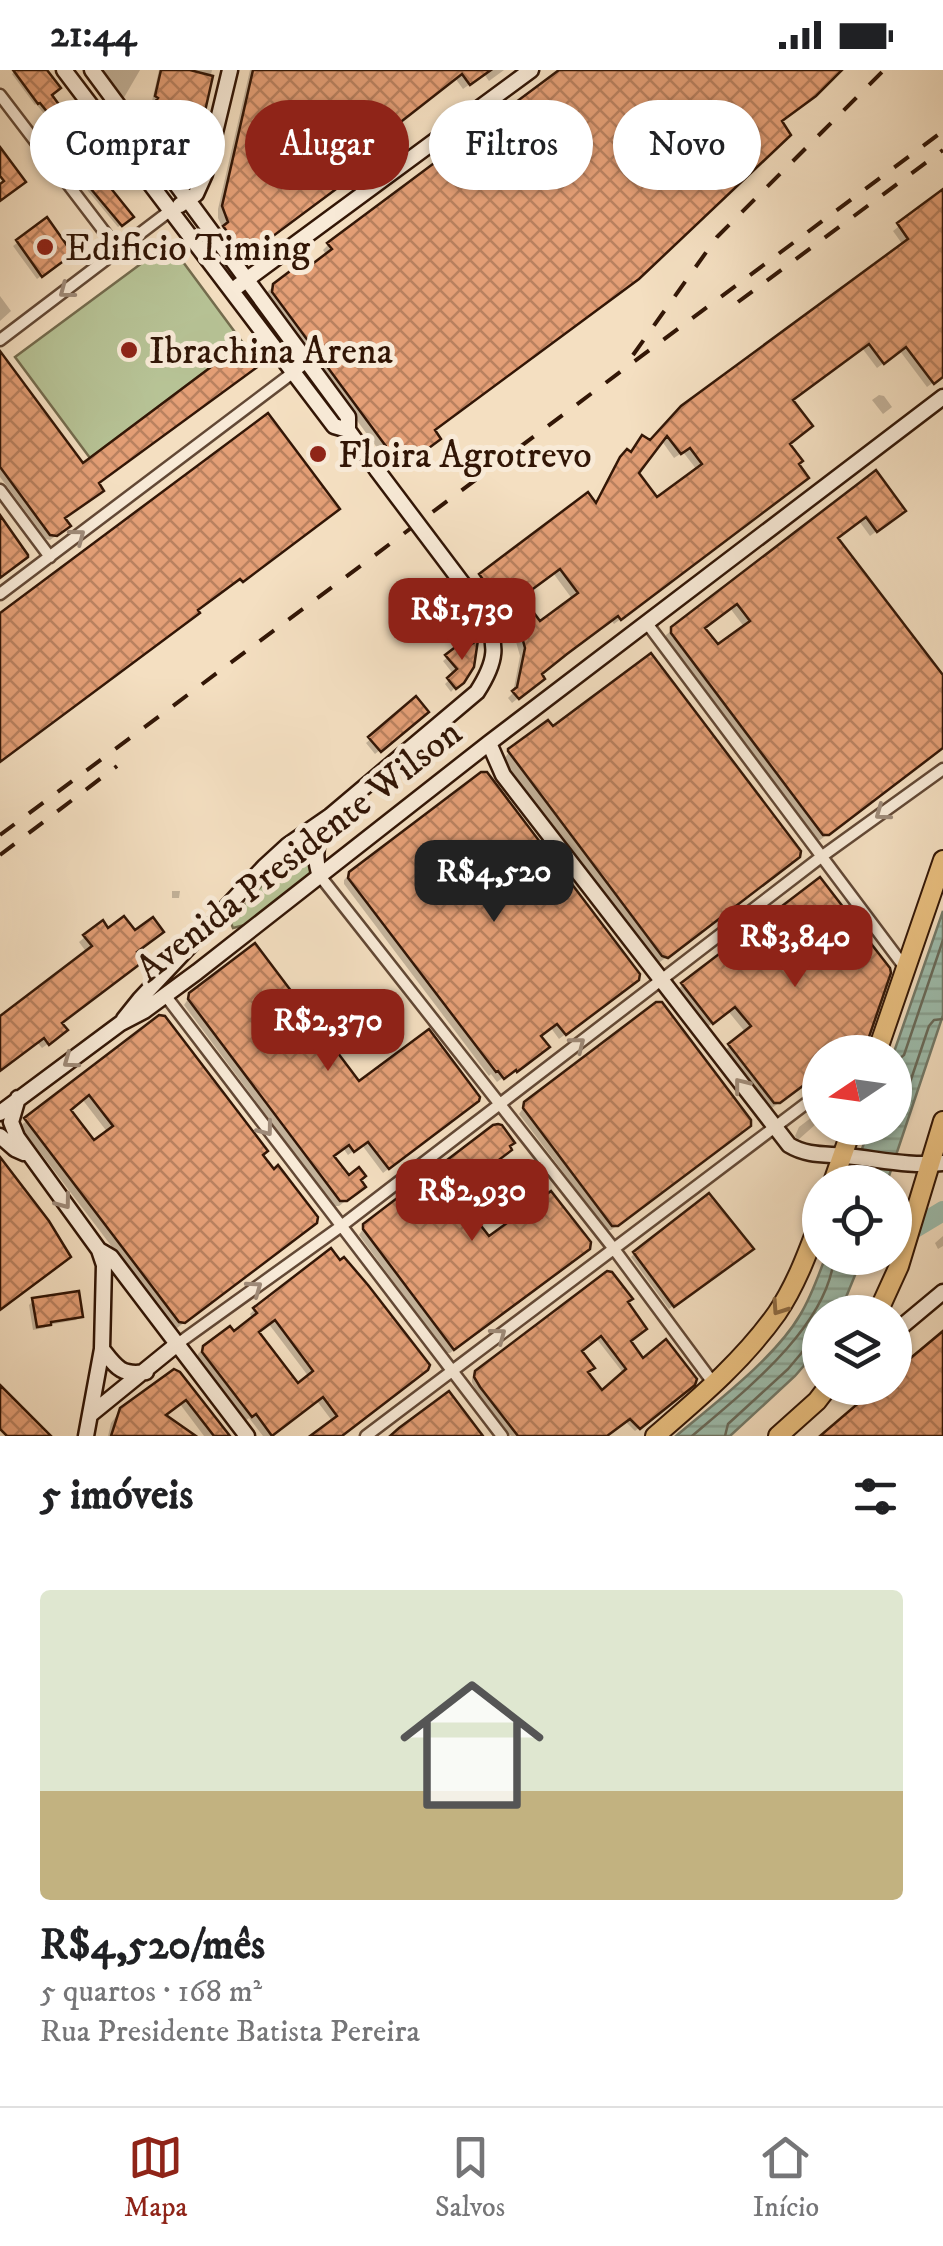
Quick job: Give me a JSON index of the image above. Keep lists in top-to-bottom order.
{
  "streets": {
    "main road": ["Avenida Presidente Wilson"]
  },
  "places": ["Edificio Timing", "Ibrachina Arena", "Floira Agrotrevo"],
  "north": "left",
  "page": {
    "status": "21:44",
    "chip": [
      "Comprar",
      "Alugar",
      "Filtros",
      "Novo"
    ],
    "price": [
      "R$1,730",
      "R$4,520",
      "R$3,840",
      "R$2,370",
      "R$2,930"
    ],
    "heading": "5 imóveis",
    "list": [
      {
        "name": "R$4,520/mês",
        "note": "5 quartos · 168 m² · Rua Presidente Batista Pereira"
      }
    ],
    "tabs": ["Mapa", "Salvos", "Início"]
  }
}
